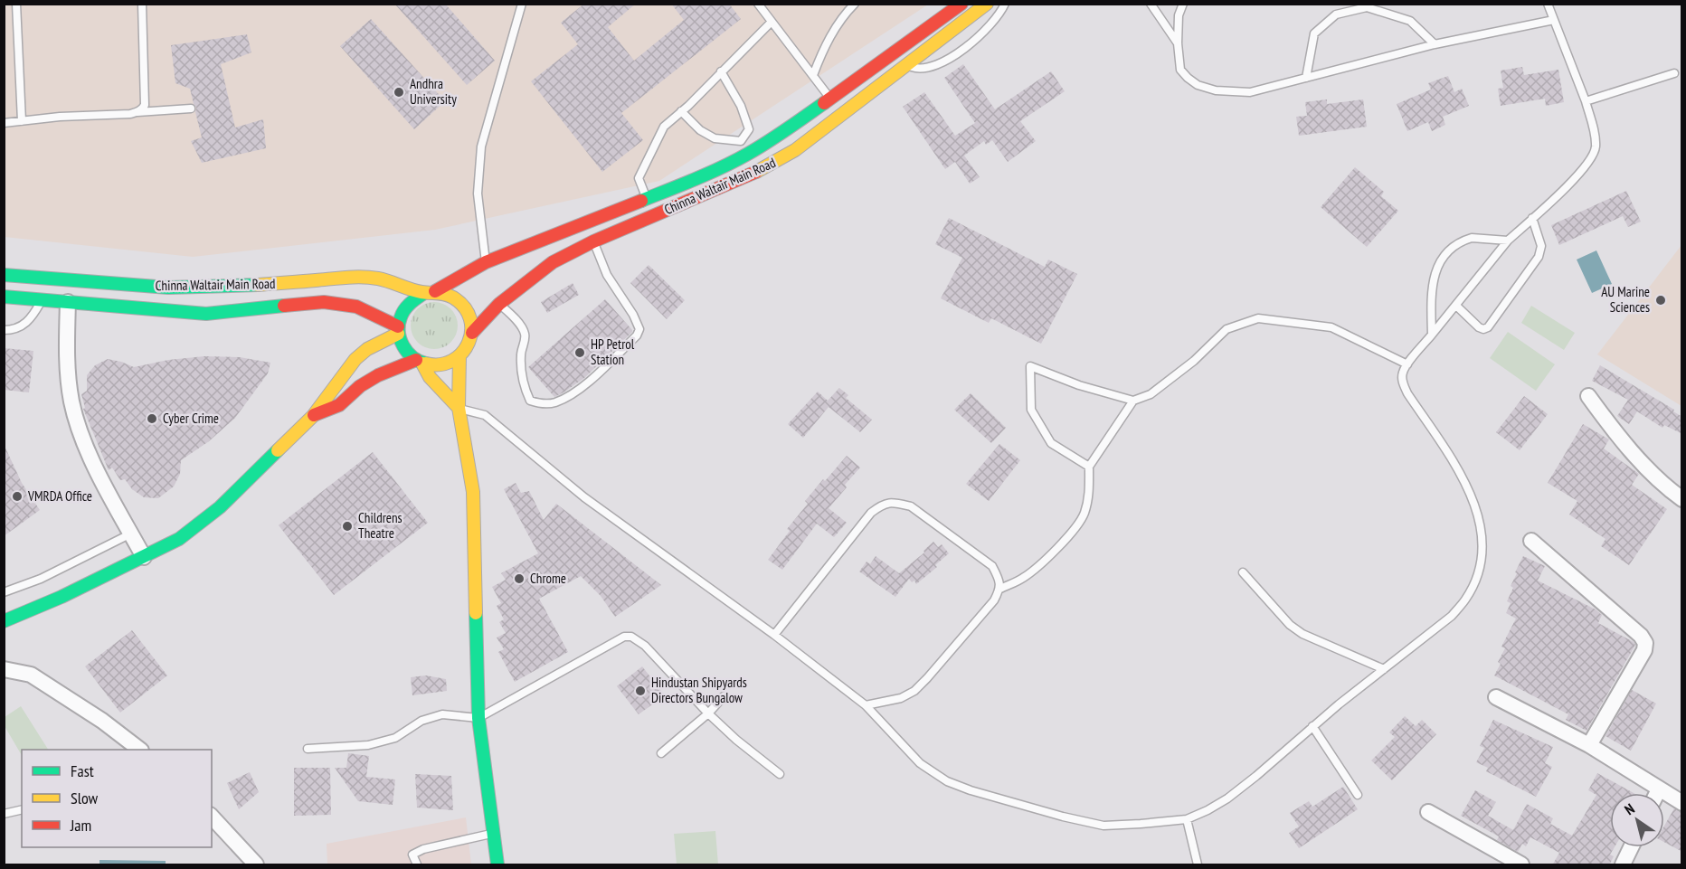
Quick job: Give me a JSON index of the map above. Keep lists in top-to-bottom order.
{
  "streets": {
    "street": ["Chinna Waltair Main Road"]
  },
  "places": [
    "Andhra University",
    "AU Marine Sciences",
    "HP Petrol Station",
    "Cyber Crime",
    "VMRDA Office",
    "Childrens Theatre",
    "Chrome",
    "Hindustan Shipyards Directors Bungalow"
  ],
  "legend": ["Fast", "Slow", "Jam"],
  "north": "top left"
}
